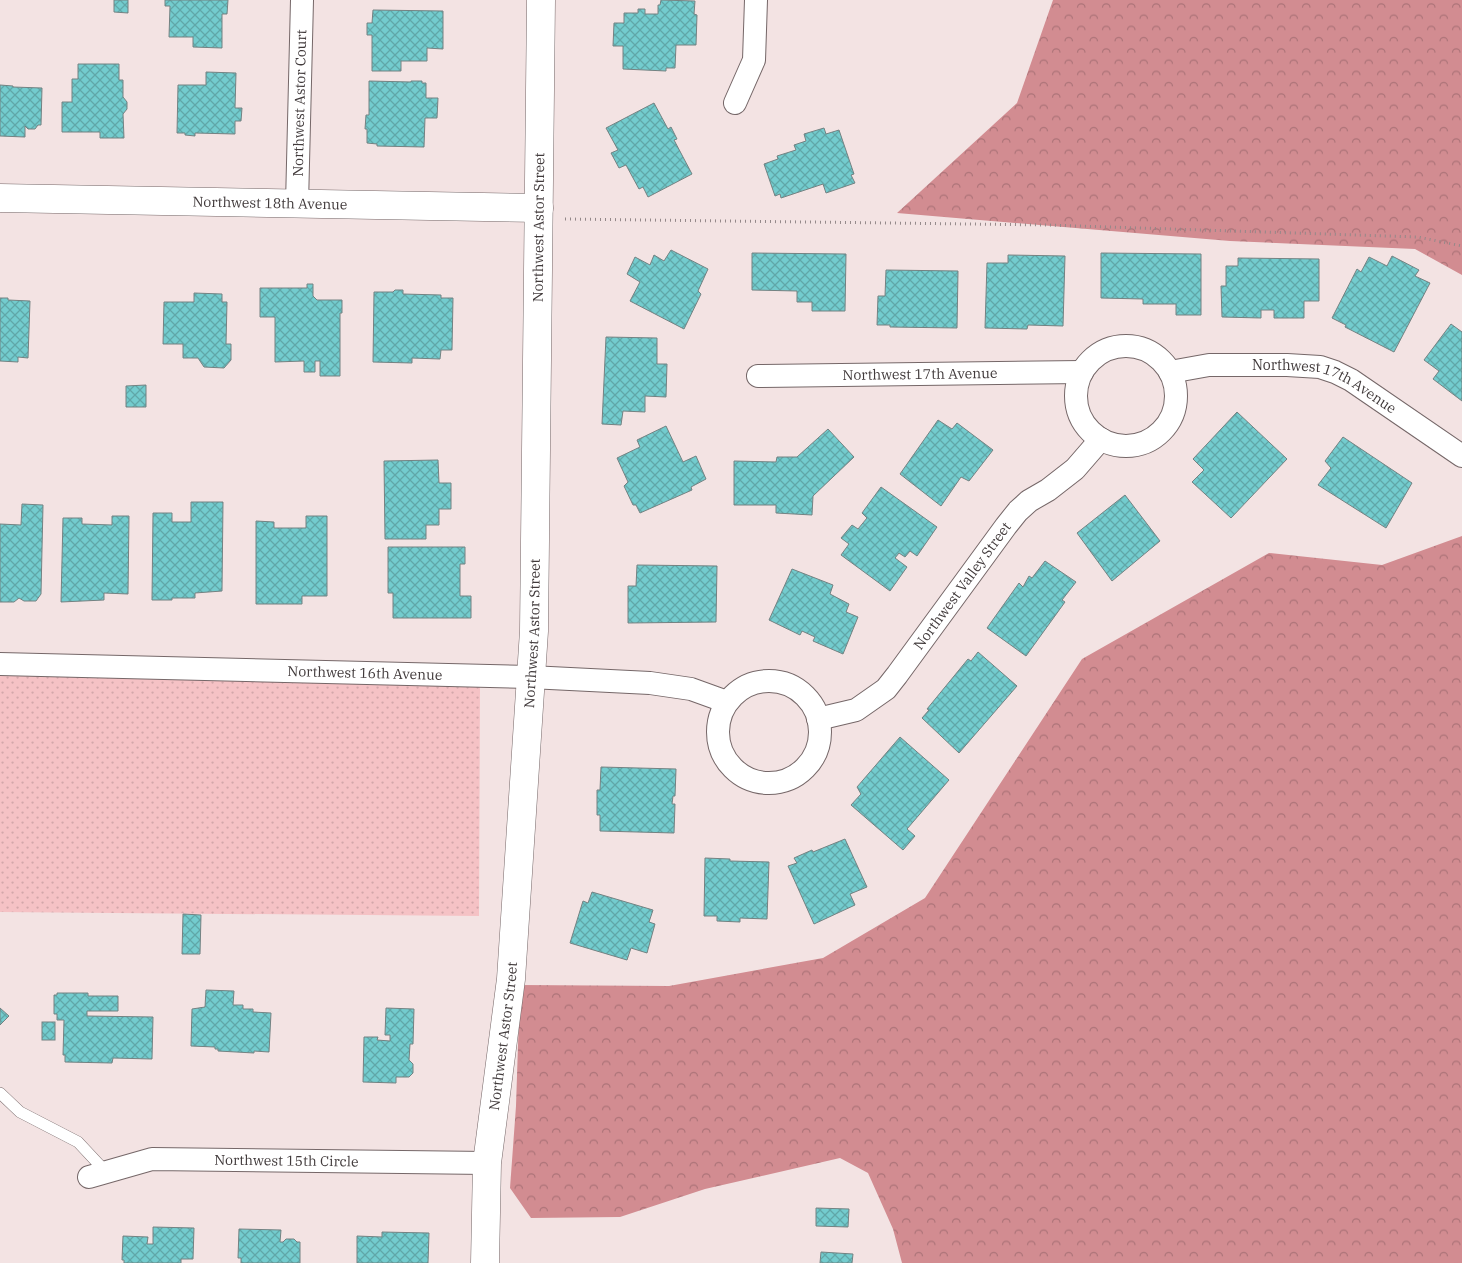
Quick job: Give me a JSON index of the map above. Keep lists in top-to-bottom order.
{
  "streets": {
    "street": [
      "Northwest Astor Court",
      "Northwest 18th Avenue",
      "Northwest Astor Street",
      "Northwest 17th Avenue",
      "Northwest Valley Street",
      "Northwest 16th Avenue",
      "Northwest 15th Circle"
    ]
  },
  "crossings": [
    ["Northwest Astor Court", "Northwest 18th Avenue"],
    ["Northwest 18th Avenue", "Northwest Astor Street"],
    ["Northwest Astor Street", "Northwest 16th Avenue"],
    ["Northwest Astor Street", "Northwest 15th Circle"],
    ["Northwest 17th Avenue", "Northwest Valley Street"],
    ["Northwest Valley Street", "Northwest 16th Avenue"]
  ]
}
